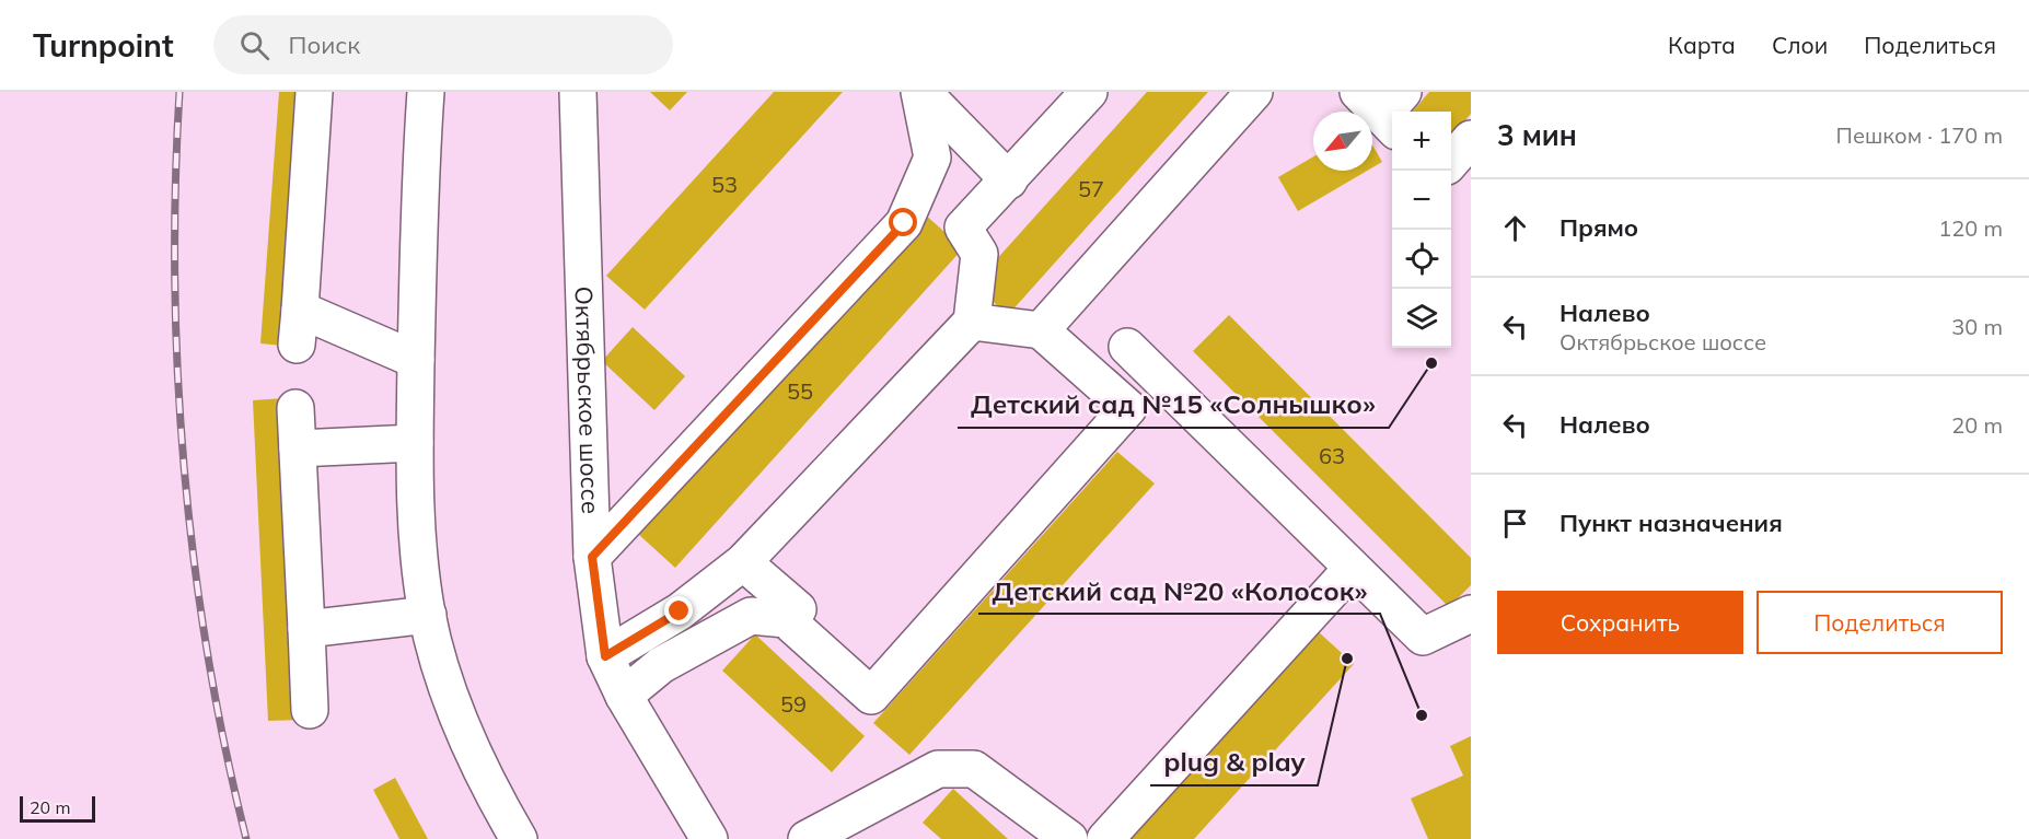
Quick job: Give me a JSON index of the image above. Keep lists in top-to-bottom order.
{
  "streets": {
    "street": ["Октябрьское шоссе"]
  },
  "places": ["Детский сад №15 «Солнышко»", "plug & play", "Детский сад №20 «Колосок»"],
  "house_numbers": [
    "53",
    "57",
    "55",
    "63",
    "59"
  ],
  "scale_bar": "20 m",
  "north": "bottom left",
  "page": {
    "header": "Turnpoint",
    "search": "Поиск",
    "nav": ["Карта", "Слои", "Поделиться"],
    "heading": ["3 мин", "Пешком · 170 m"],
    "map_buttons": ["+", "−"],
    "list": [
      ["Прямо", "120 m"],
      ["Налево", "Октябрьское шоссе", "30 m"],
      ["Налево", "20 m"],
      "Пункт назначения"
    ],
    "buttons": ["Сохранить", "Поделиться"],
    "scale": "20 m"
  }
}
